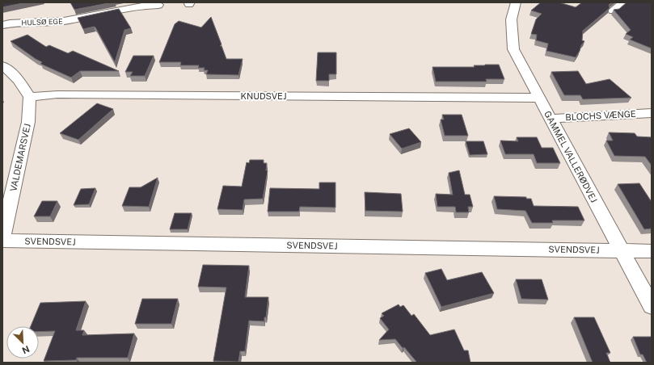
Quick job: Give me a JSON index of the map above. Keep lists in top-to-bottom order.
{
  "streets": {
    "street": [
      "HULSØ EGE",
      "KNUDSVEJ",
      "BLOCHS VÆNGE",
      "GAMMEL VALLERØDVEJ",
      "VALDEMARSVEJ",
      "SVENDSVEJ"
    ]
  },
  "crossings": [
    ["KNUDSVEJ", "GAMMEL VALLERØDVEJ"],
    ["KNUDSVEJ", "VALDEMARSVEJ"],
    ["BLOCHS VÆNGE", "GAMMEL VALLERØDVEJ"],
    ["GAMMEL VALLERØDVEJ", "SVENDSVEJ"]
  ],
  "north": "bottom right"
}
